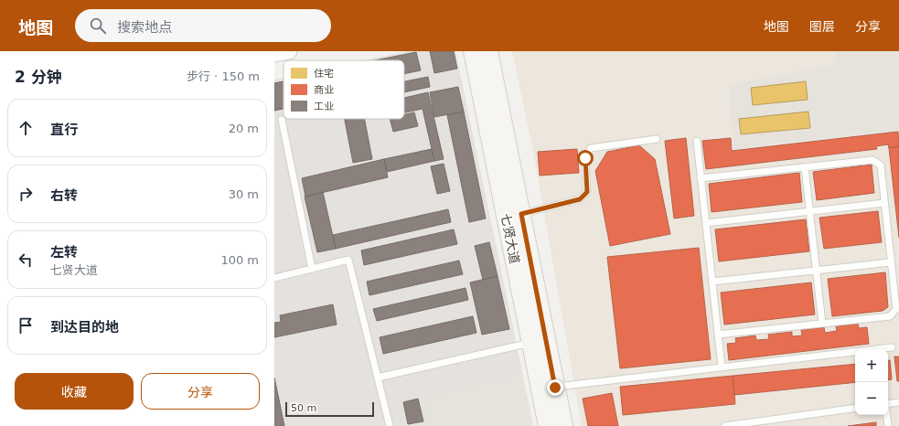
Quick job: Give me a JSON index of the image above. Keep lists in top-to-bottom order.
{
  "streets": {
    "main road": ["七贤大道"]
  },
  "legend": ["住宅", "商业", "工业"],
  "scale_bar": "50 m",
  "page": {
    "header": "地图",
    "search": "搜索地点",
    "nav": ["地图", "图层", "分享"],
    "heading": ["2 分钟", "步行 · 150 m"],
    "list": [
      ["直行", "20 m"],
      ["右转", "30 m"],
      ["左转", "七贤大道", "100 m"],
      "到达目的地"
    ],
    "map_buttons": ["+", "−"],
    "buttons": ["收藏", "分享"],
    "scale": "50 m"
  }
}
